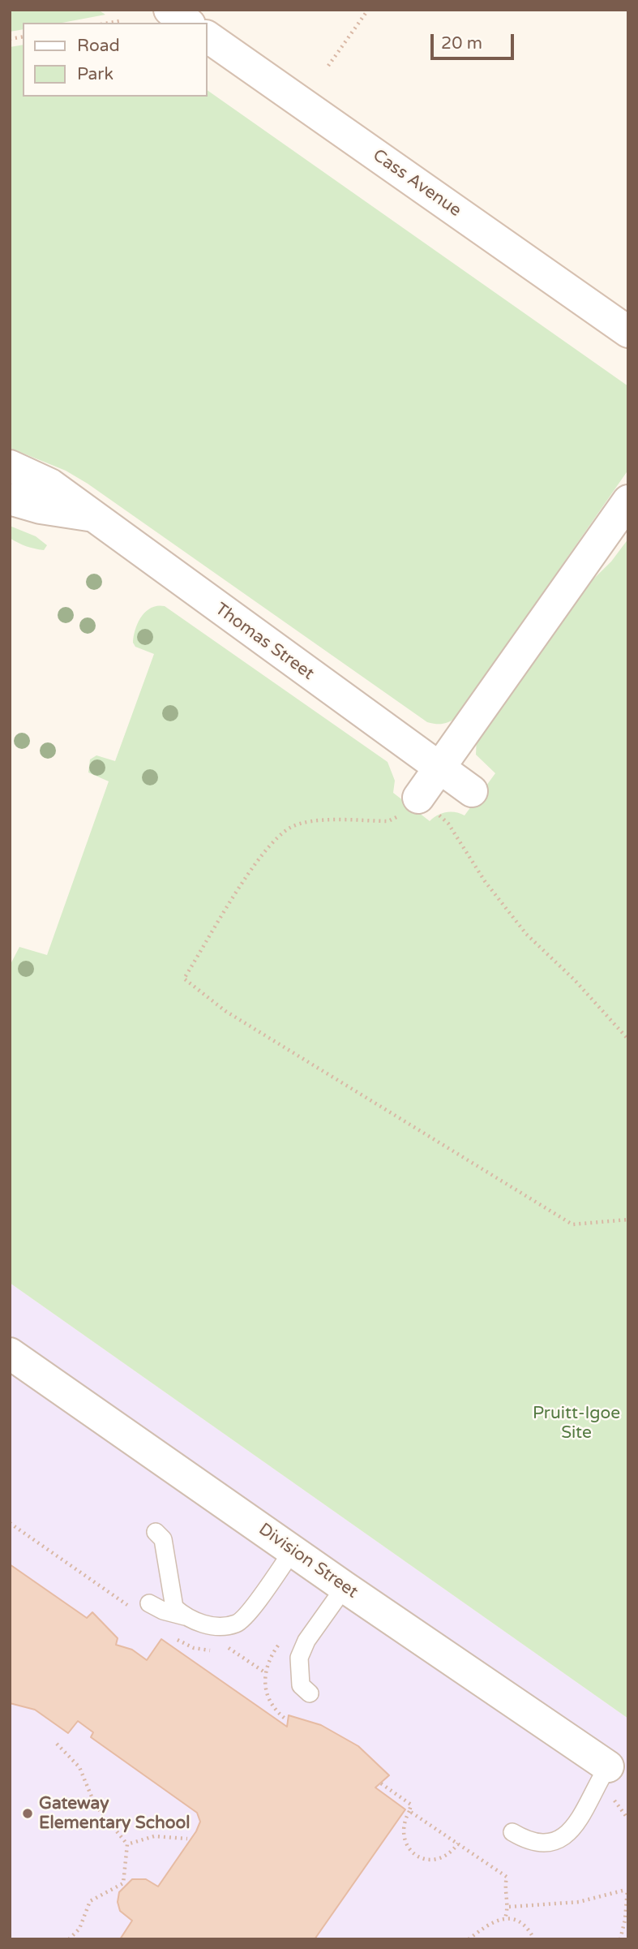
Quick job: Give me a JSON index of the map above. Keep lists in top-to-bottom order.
{
  "streets": {
    "street": ["Cass Avenue", "Thomas Street", "Division Street"]
  },
  "parks": ["Pruitt-Igoe Site"],
  "places": ["Gateway Elementary School"],
  "legend": ["Road", "Park"],
  "scale_bar": "20 m"
}
